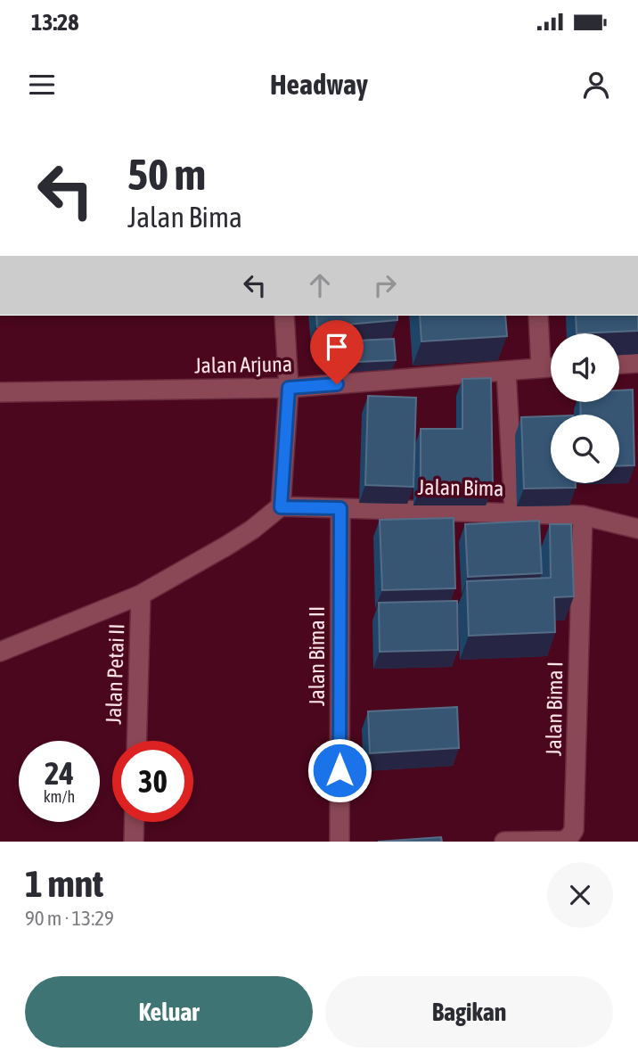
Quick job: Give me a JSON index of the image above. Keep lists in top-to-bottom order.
{
  "streets": {
    "street": [
      "Jalan Arjuna",
      "Jalan Bima",
      "Jalan Bima II",
      "Jalan Petai II",
      "Jalan Bima I"
    ]
  },
  "crossings": [
    ["Jalan Bima", "Jalan Bima II"],
    ["Jalan Bima", "Jalan Bima I"]
  ],
  "page": {
    "status": "13:28",
    "header": "Headway",
    "turn": ["50 m", "Jalan Bima"],
    "speed": "24 km/h",
    "limit": "30",
    "heading": ["1 mnt", "90 m · 13:29"],
    "buttons": ["Keluar", "Bagikan"]
  }
}
